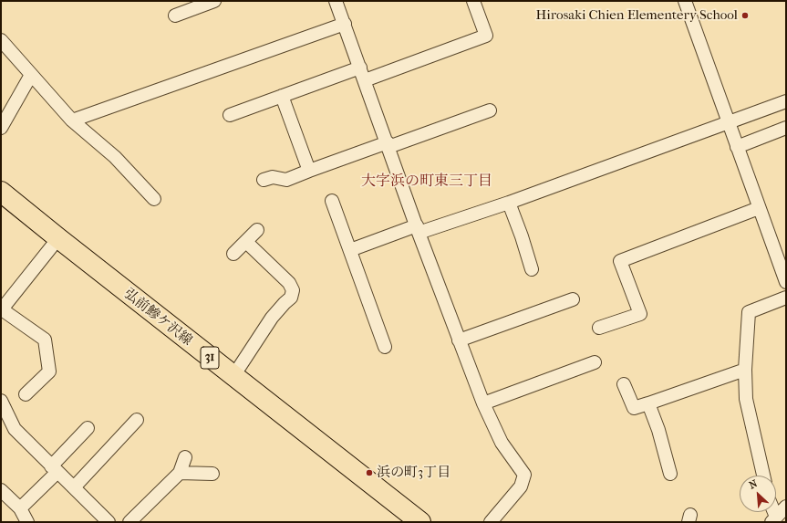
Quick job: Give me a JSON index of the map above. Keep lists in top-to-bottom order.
{
  "streets": {
    "main road": ["弘前鰺ケ沢線", "31"]
  },
  "districts": ["大字浜の町東三丁目"],
  "places": ["Hirosaki Chien Elementery School", "浜の町3丁目"],
  "north": "top left"
}
